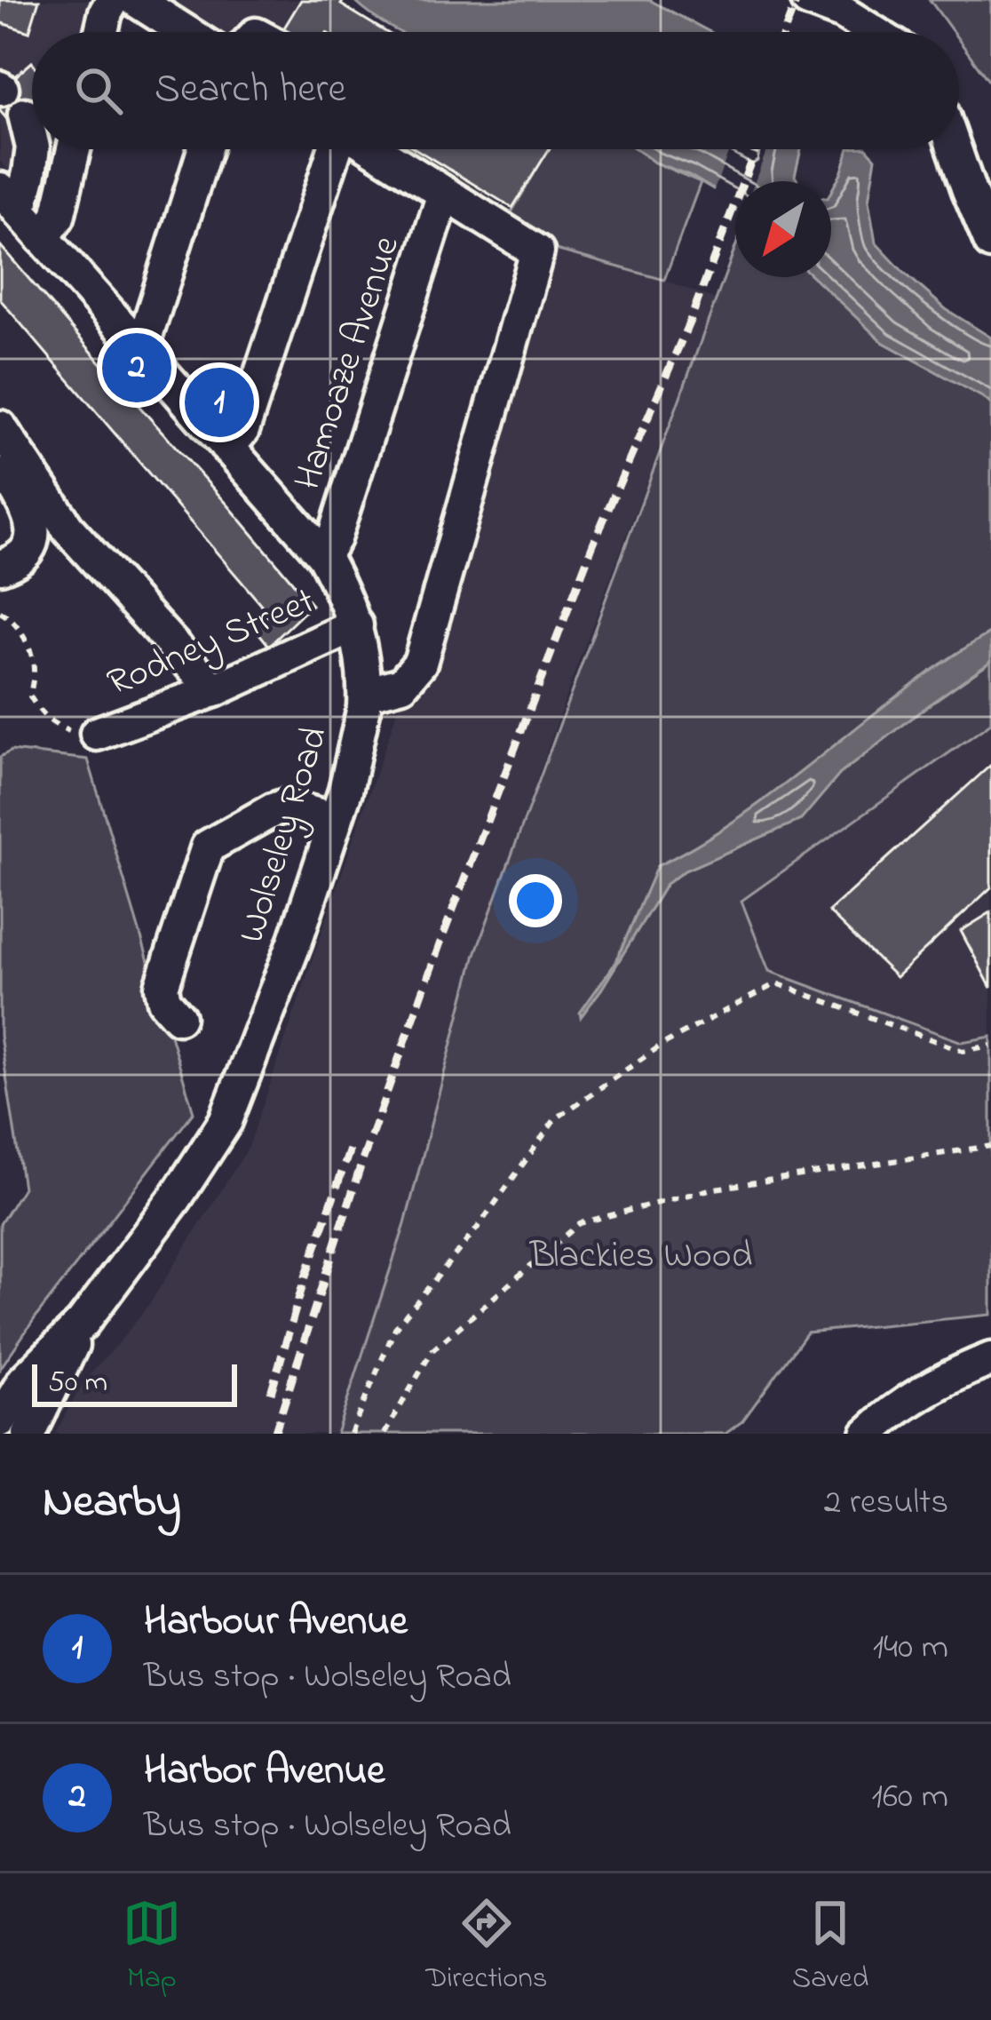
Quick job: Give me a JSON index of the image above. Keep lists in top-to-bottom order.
{
  "streets": {
    "street": ["Hamoaze Avenue", "Rodney Street", "Wolseley Road"]
  },
  "crossings": [
    ["Hamoaze Avenue", "Wolseley Road"],
    ["Rodney Street", "Wolseley Road"]
  ],
  "parks": ["Blackies Wood"],
  "scale_bar": "50 m",
  "north": "bottom left",
  "page": {
    "search": "Search here",
    "pins": ["2", "1"],
    "scale": "50 m",
    "heading": ["Nearby", "2 results"],
    "list": [
      {
        "mark": "1",
        "name": "Harbour Avenue",
        "note": "Bus stop · Wolseley Road",
        "value": "140 m"
      },
      {
        "mark": "2",
        "name": "Harbor Avenue",
        "note": "Bus stop · Wolseley Road",
        "value": "160 m"
      }
    ],
    "nav": ["Map", "Directions", "Saved"]
  }
}
